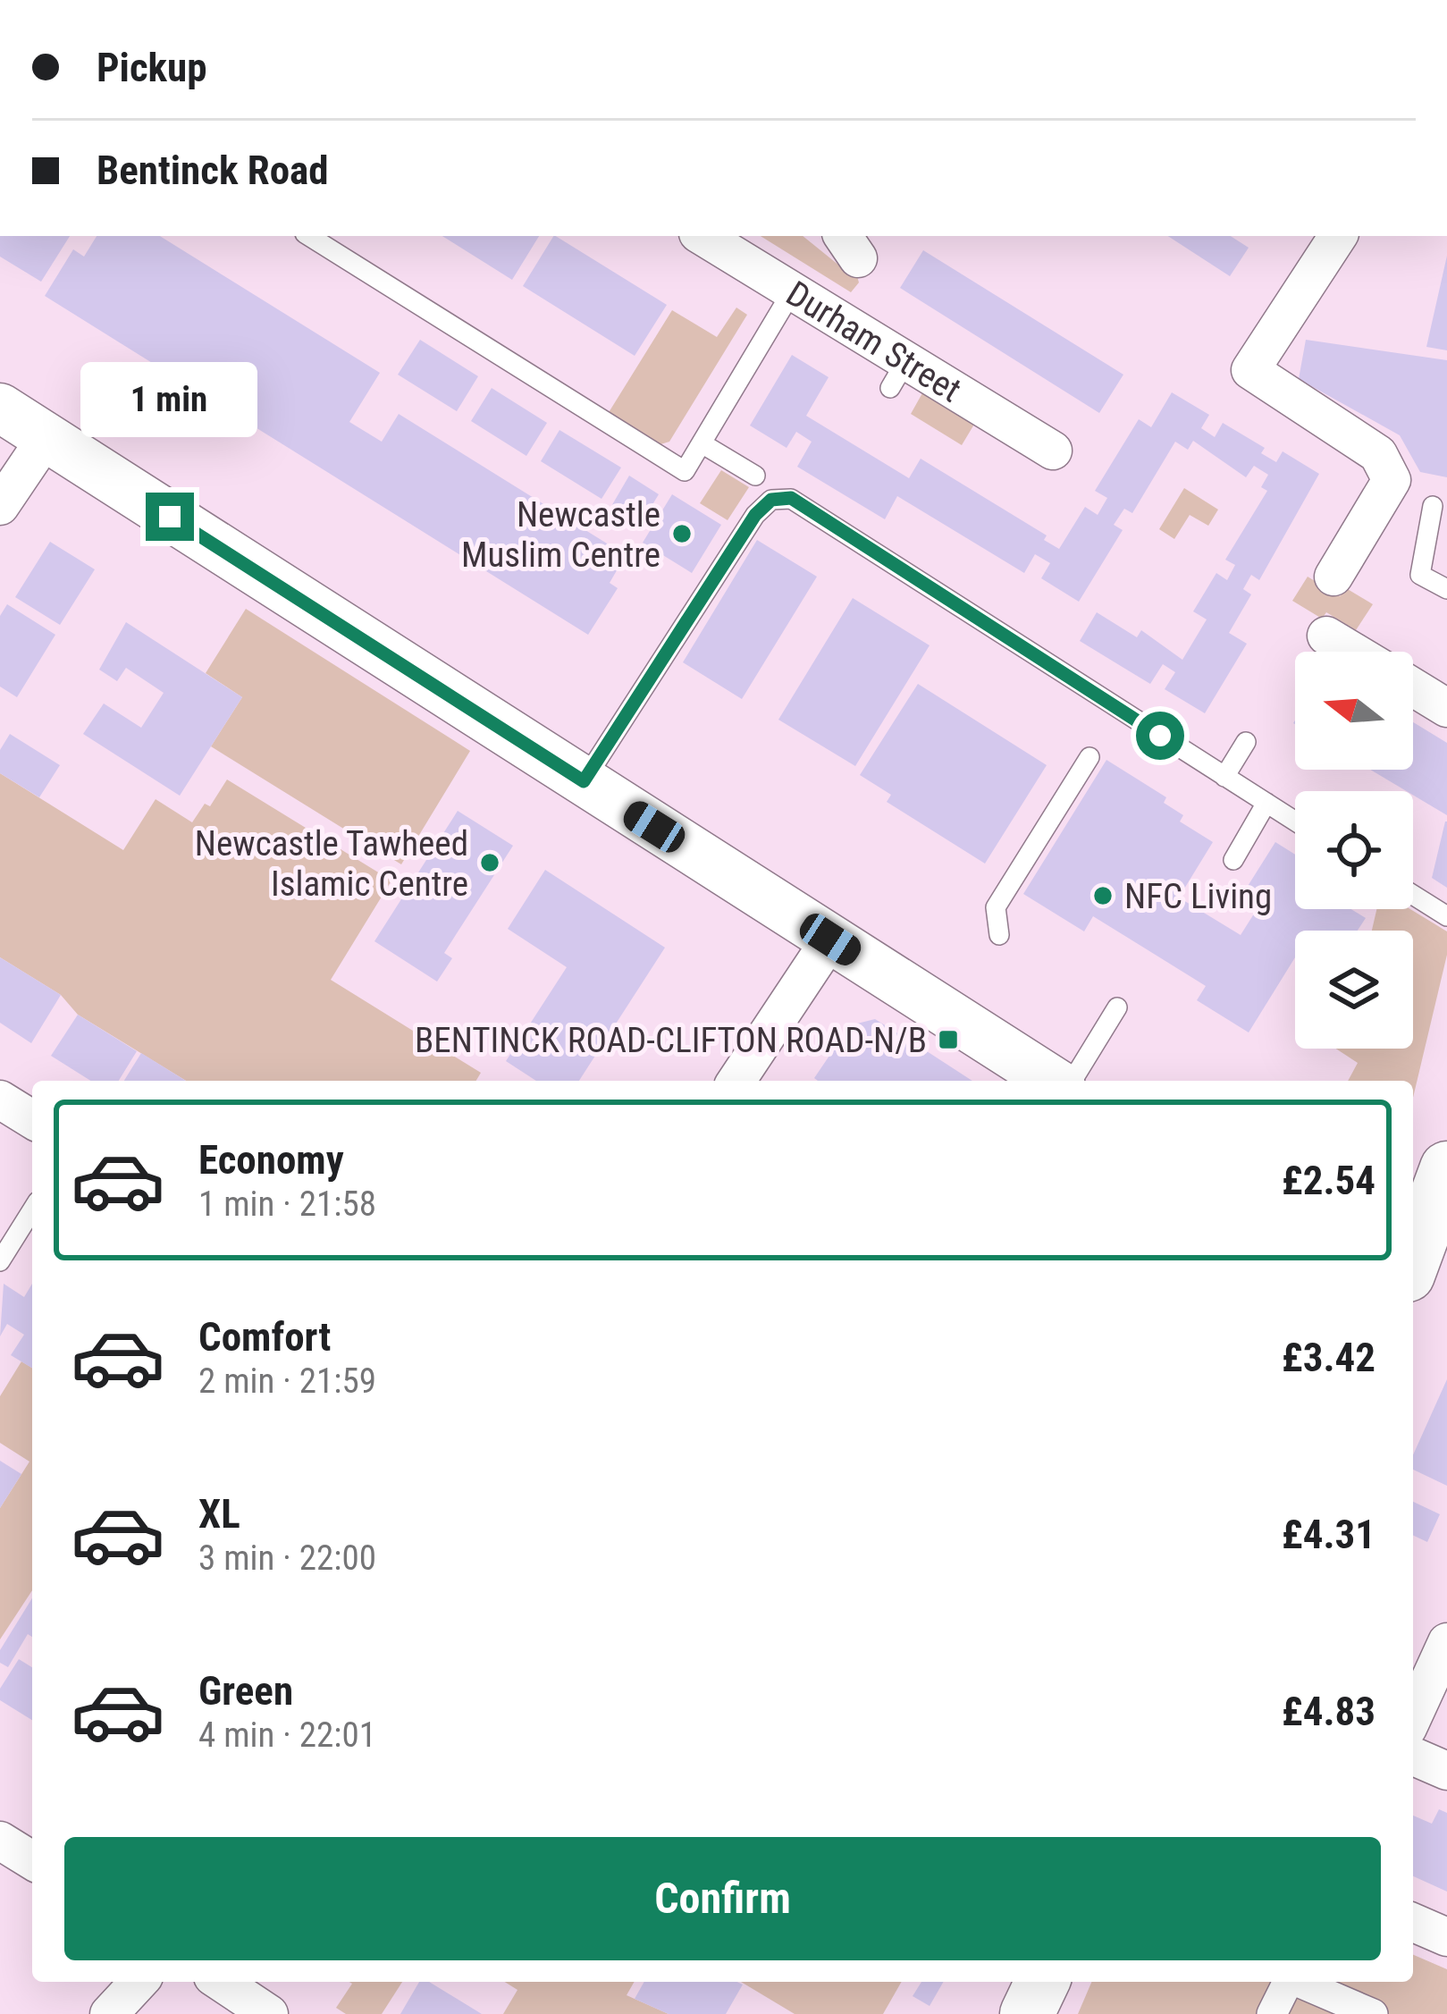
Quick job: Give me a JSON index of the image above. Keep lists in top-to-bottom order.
{
  "streets": {
    "street": ["Durham Street"]
  },
  "places": {
    "other": ["Newcastle Muslim Centre", "Newcastle Tawheed Islamic Centre", "NFC Living"],
    "transit": ["BENTINCK ROAD-CLIFTON ROAD-N/B"]
  },
  "north": "left",
  "page": {
    "banner": ["Pickup", "Bentinck Road"],
    "bubble": "1 min",
    "list": [
      {
        "name": "Economy",
        "note": "1 min · 21:58",
        "value": "£2.54"
      },
      {
        "name": "Comfort",
        "note": "2 min · 21:59",
        "value": "£3.42"
      },
      {
        "name": "XL",
        "note": "3 min · 22:00",
        "value": "£4.31"
      },
      {
        "name": "Green",
        "note": "4 min · 22:01",
        "value": "£4.83"
      }
    ],
    "buttons": "Confirm"
  }
}
